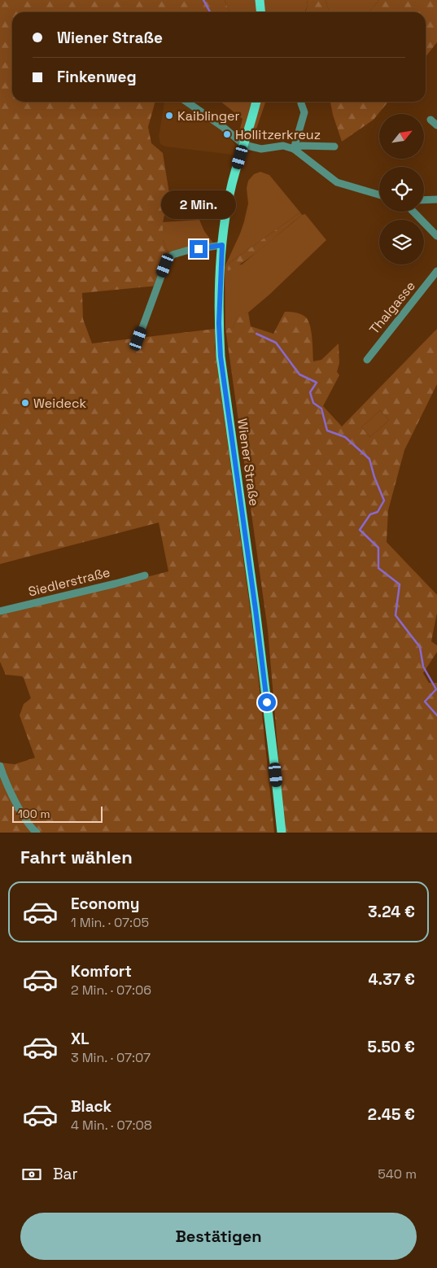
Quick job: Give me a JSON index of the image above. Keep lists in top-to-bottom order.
{
  "streets": {
    "main road": ["Wiener Straße"],
    "street": ["Thalgasse", "Siedlerstraße"]
  },
  "places": ["Kaiblinger", "Hollitzerkreuz", "Weideck"],
  "scale_bar": "100 m",
  "north": "top right",
  "page": {
    "banner": ["Wiener Straße", "Finkenweg"],
    "bubble": "2 Min.",
    "scale": "100 m",
    "heading": "Fahrt wählen",
    "list": [
      {
        "name": "Economy",
        "note": "1 Min. · 07:05",
        "value": "3.24 €"
      },
      {
        "name": "Komfort",
        "note": "2 Min. · 07:06",
        "value": "4.37 €"
      },
      {
        "name": "XL",
        "note": "3 Min. · 07:07",
        "value": "5.50 €"
      },
      {
        "name": "Black",
        "note": "4 Min. · 07:08",
        "value": "2.45 €"
      }
    ],
    "pay": ["Bar", "540 m"],
    "buttons": "Bestätigen"
  }
}
